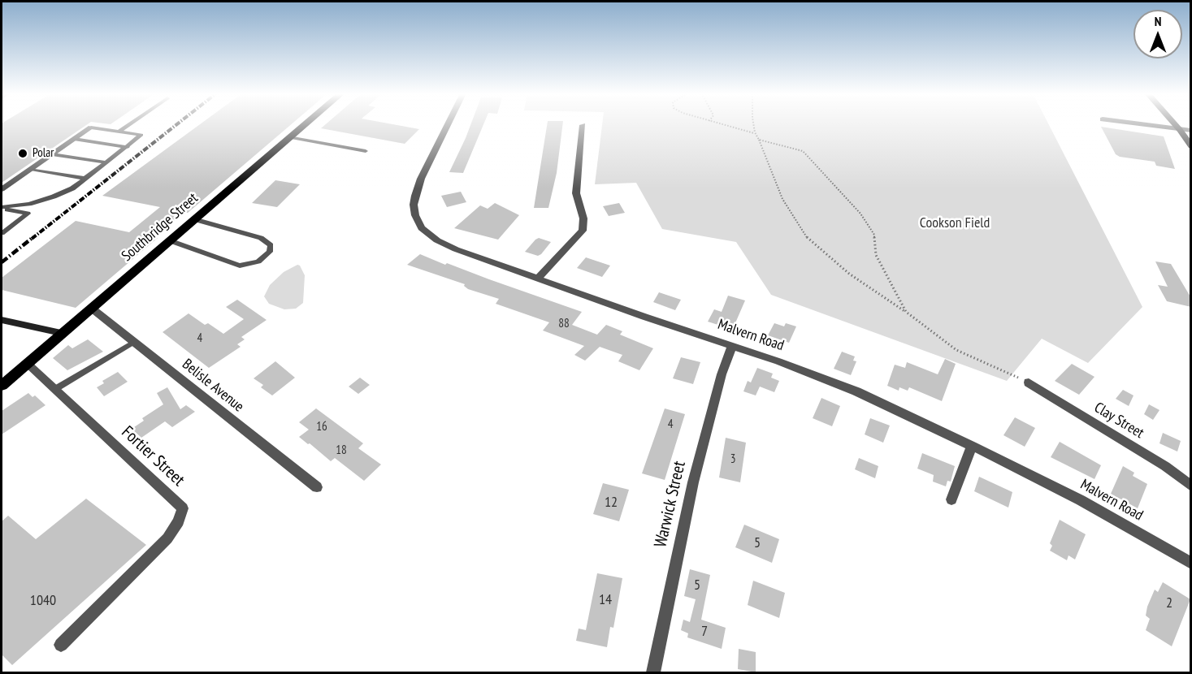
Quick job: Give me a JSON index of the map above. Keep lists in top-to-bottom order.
{
  "streets": {
    "main road": ["Southbridge Street"],
    "street": [
      "Malvern Road",
      "Belisle Avenue",
      "Clay Street",
      "Fortier Street",
      "Warwick Street"
    ]
  },
  "crossings": [
    ["Southbridge Street", "Belisle Avenue"],
    ["Southbridge Street", "Fortier Street"],
    ["Malvern Road", "Warwick Street"]
  ],
  "parks": ["Cookson Field"],
  "places": ["Polar"],
  "house_numbers": [
    "88",
    "4",
    "4",
    "16",
    "18",
    "3",
    "12",
    "5",
    "5",
    "14",
    "1040",
    "2",
    "7"
  ],
  "north": "top"
}
